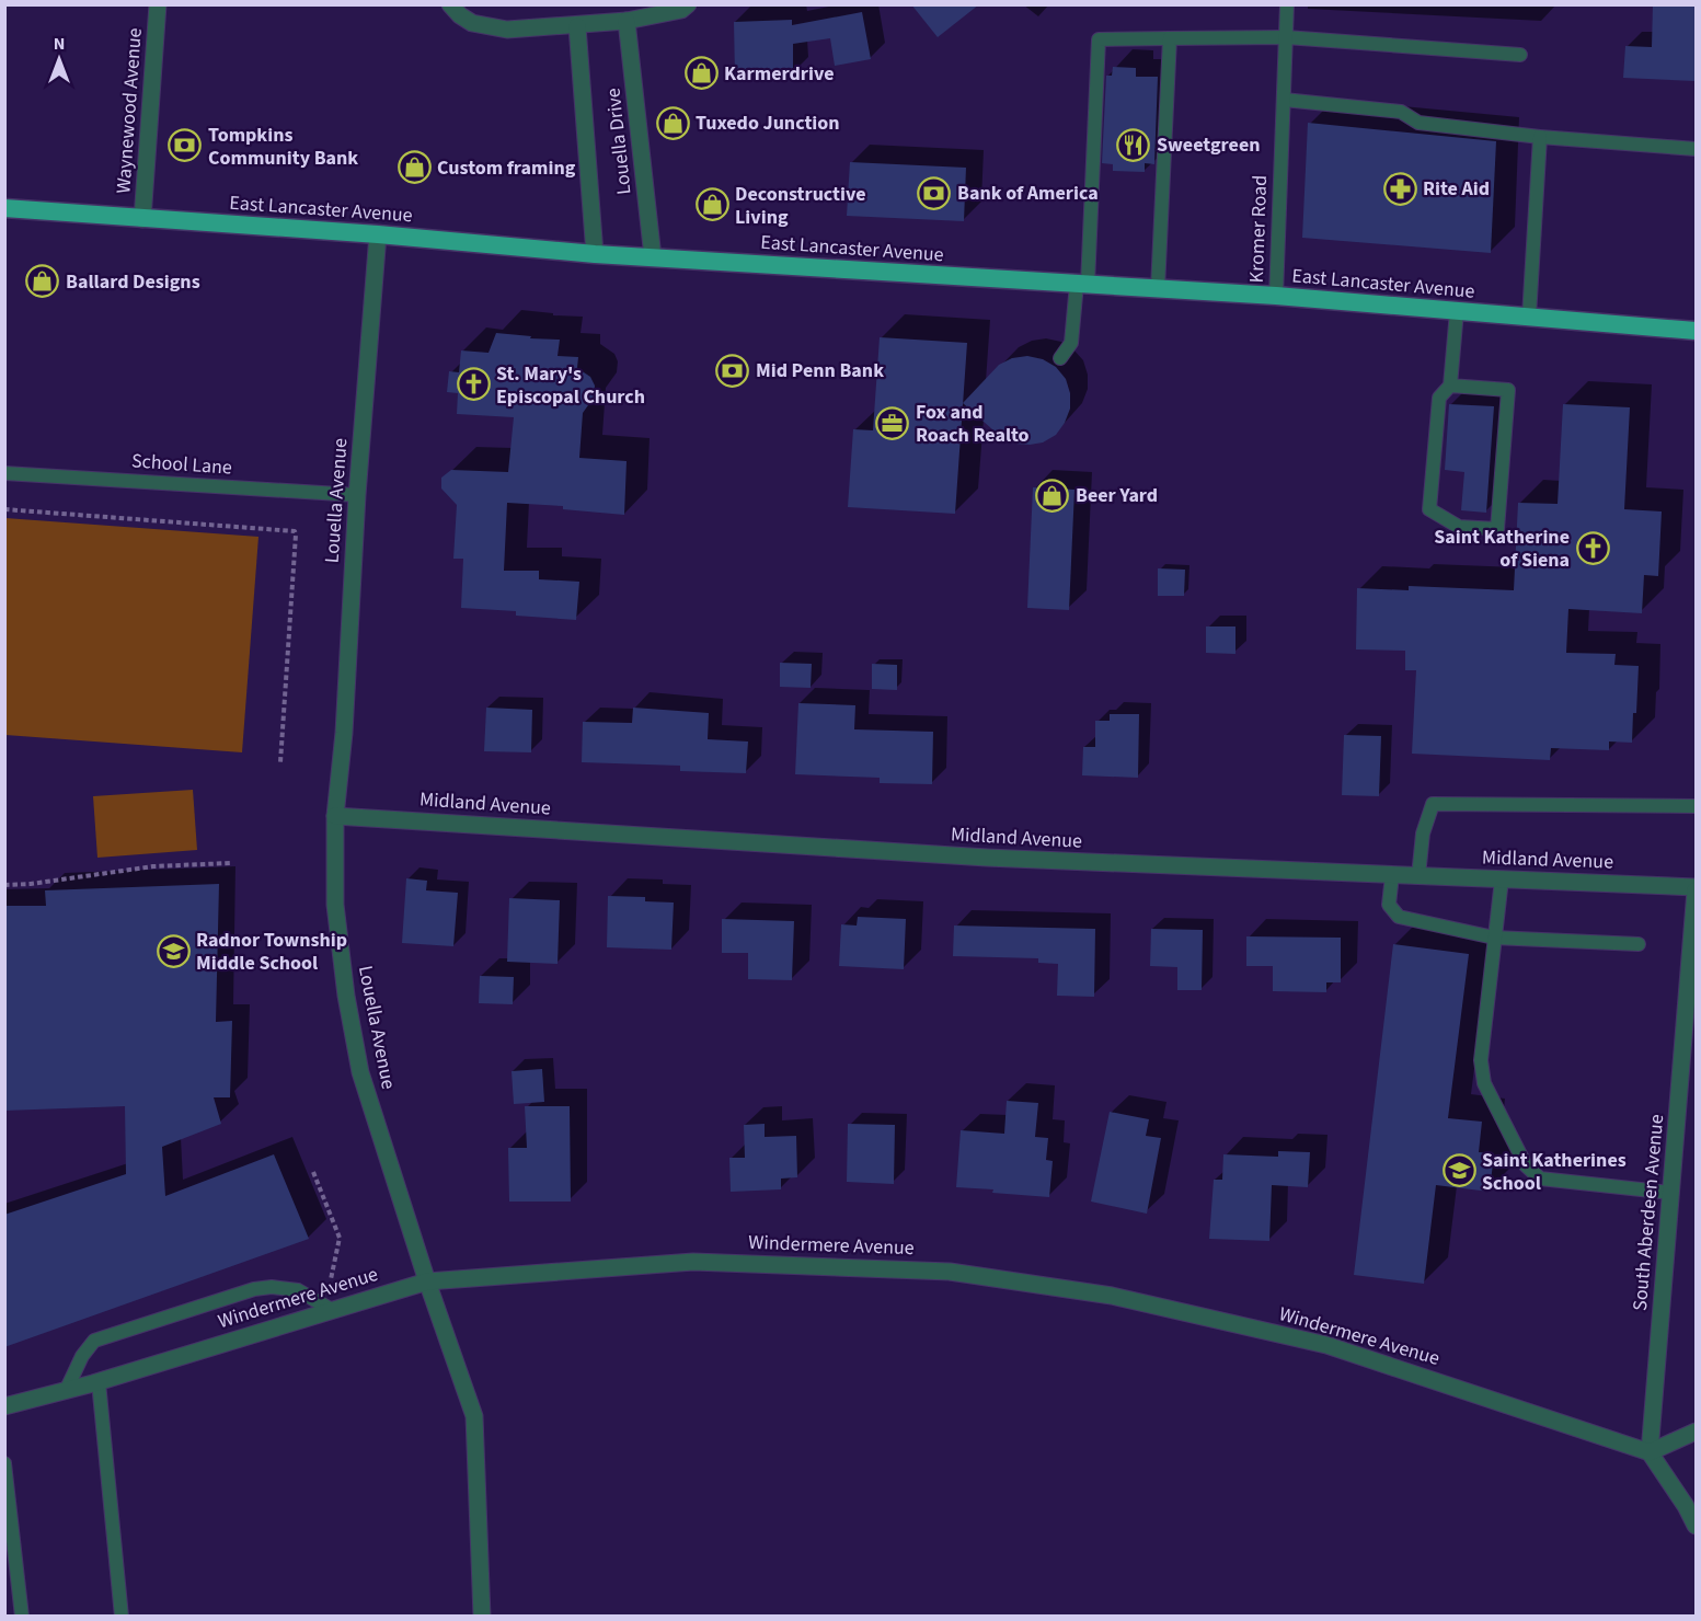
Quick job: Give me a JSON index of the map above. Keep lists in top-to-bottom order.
{
  "streets": {
    "highway": ["East Lancaster Avenue"],
    "street": [
      "Waynewood Avenue",
      "Louella Drive",
      "Louella Avenue",
      "Midland Avenue",
      "South Aberdeen Avenue",
      "Windermere Avenue"
    ],
    "lane": ["Kromer Road", "School Lane"]
  },
  "crossings": [
    ["Waynewood Avenue", "East Lancaster Avenue"],
    ["Louella Drive", "East Lancaster Avenue"],
    ["East Lancaster Avenue", "Kromer Road"],
    ["East Lancaster Avenue", "Louella Avenue"],
    ["School Lane", "Louella Avenue"],
    ["Louella Avenue", "Midland Avenue"],
    ["Louella Avenue", "Windermere Avenue"],
    ["Midland Avenue", "South Aberdeen Avenue"],
    ["South Aberdeen Avenue", "Windermere Avenue"]
  ],
  "places": {
    "shop": [
      "Karmerdrive",
      "Tuxedo Junction",
      "Custom framing",
      "Deconstructive Living",
      "Ballard Designs",
      "Beer Yard"
    ],
    "restaurant": ["Sweetgreen"],
    "bank": ["Tompkins Community Bank", "Bank of America", "Mid Penn Bank"],
    "pharmacy": ["Rite Aid"],
    "church": ["St. Mary's Episcopal Church", "Saint Katherine of Siena"],
    "office": ["Fox and Roach Realto"],
    "school or university": ["Radnor Township Middle School", "Saint Katherines School"]
  },
  "north": "top"
}
